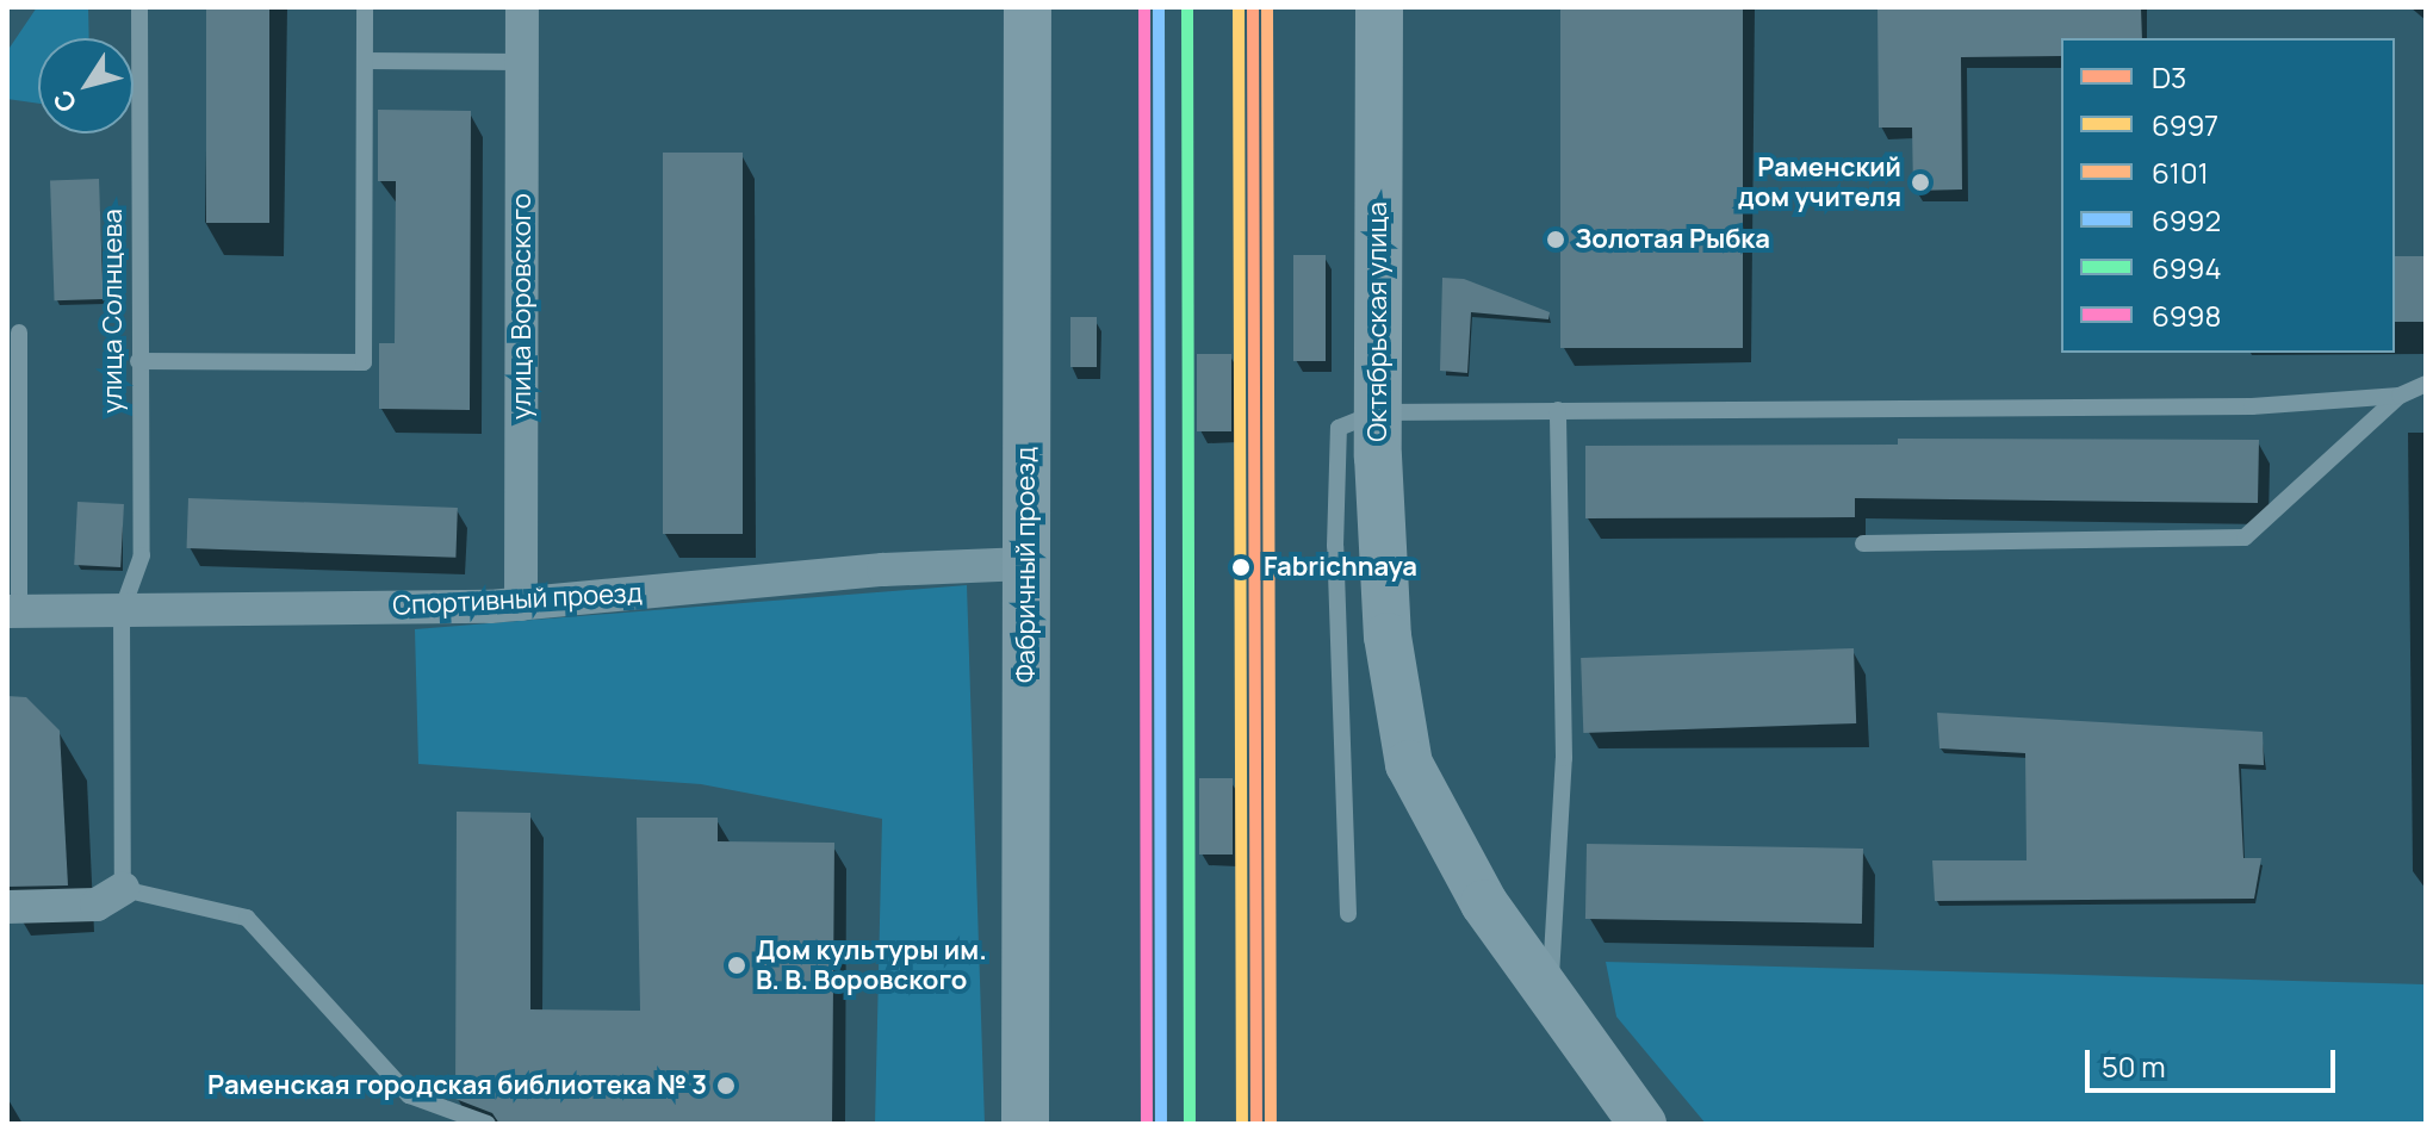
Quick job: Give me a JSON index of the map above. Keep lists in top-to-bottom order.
{
  "streets": {
    "street": [
      "улица Воровского",
      "Октябрьская улица",
      "Фабричный проезд",
      "Спортивный проезд"
    ],
    "lane": ["улица Солнцева"]
  },
  "crossings": [
    ["улица Воровского", "Спортивный проезд"],
    ["улица Солнцева", "Спортивный проезд"],
    ["Фабричный проезд", "Спортивный проезд"]
  ],
  "places": [
    "Раменский дом учителя",
    "Золотая Рыбка",
    "Fabrichnaya",
    "Дом культуры им. В. В. Воровского",
    "Раменская городская библиотека № 3"
  ],
  "lines": [
    "transit line D3",
    "transit line 6997",
    "transit line 6101",
    "transit line 6992",
    "transit line 6994",
    "transit line 6998"
  ],
  "legend": [
    "D3",
    "6997",
    "6101",
    "6992",
    "6994",
    "6998"
  ],
  "scale_bar": "50 m",
  "north": "bottom left"
}
